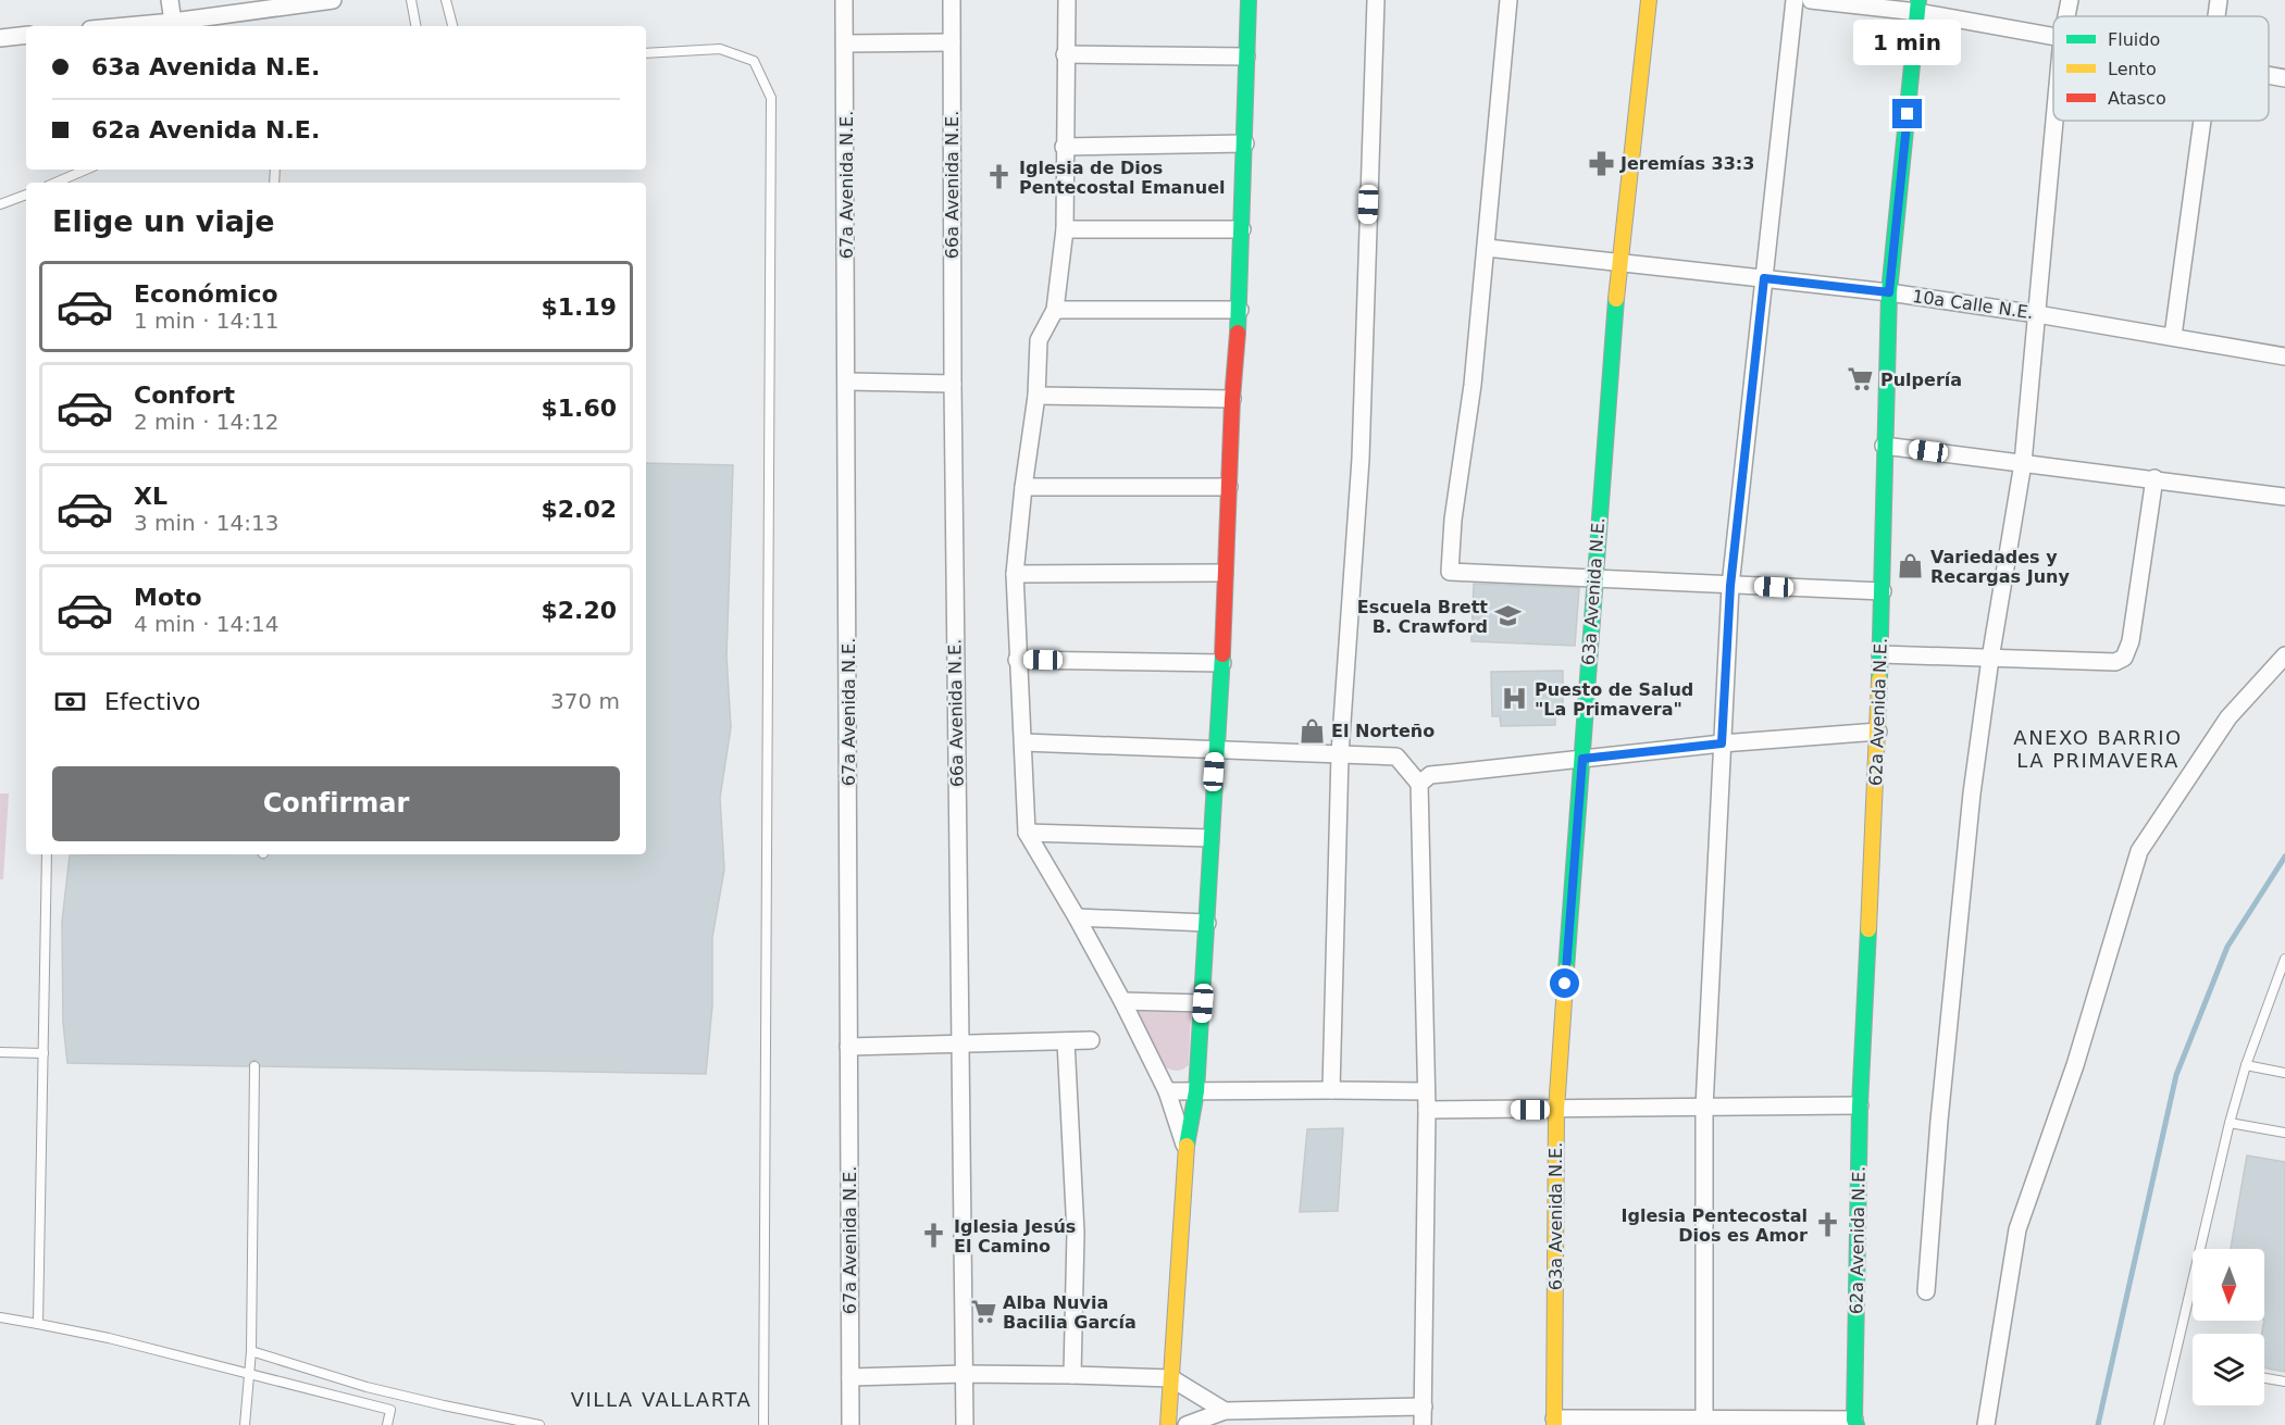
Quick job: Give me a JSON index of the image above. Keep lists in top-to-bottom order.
{
  "streets": {
    "street": [
      "67a Avenida N.E.",
      "66a Avenida N.E.",
      "10a Calle N.E.",
      "63a Avenida N.E.",
      "62a Avenida N.E."
    ]
  },
  "crossings": [
    ["10a Calle N.E.", "63a Avenida N.E."],
    ["10a Calle N.E.", "62a Avenida N.E."]
  ],
  "districts": ["ANEXO BARRIO LA PRIMAVERA", "VILLA VALLARTA"],
  "places": {
    "pharmacy": ["Jeremías 33:3"],
    "church": ["Iglesia de Dios Pentecostal Emanuel", "Iglesia Pentecostal Dios es Amor", "Iglesia Jesús El Camino"],
    "supermarket": ["Pulpería", "Alba Nuvia Bacilia García"],
    "shop": ["Variedades y Recargas Juny", "El Norteño"],
    "school or university": ["Escuela Brett B. Crawford"],
    "hospital": ["Puesto de Salud \"La Primavera\""]
  },
  "legend": ["Fluido", "Lento", "Atasco"],
  "north": "bottom",
  "page": {
    "bubble": "1 min",
    "banner": ["63a Avenida N.E.", "62a Avenida N.E."],
    "heading": "Elige un viaje",
    "list": [
      {
        "name": "Económico",
        "note": "1 min · 14:11",
        "value": "$1.19"
      },
      {
        "name": "Confort",
        "note": "2 min · 14:12",
        "value": "$1.60"
      },
      {
        "name": "XL",
        "note": "3 min · 14:13",
        "value": "$2.02"
      },
      {
        "name": "Moto",
        "note": "4 min · 14:14",
        "value": "$2.20"
      }
    ],
    "pay": ["Efectivo", "370 m"],
    "buttons": "Confirmar"
  }
}
